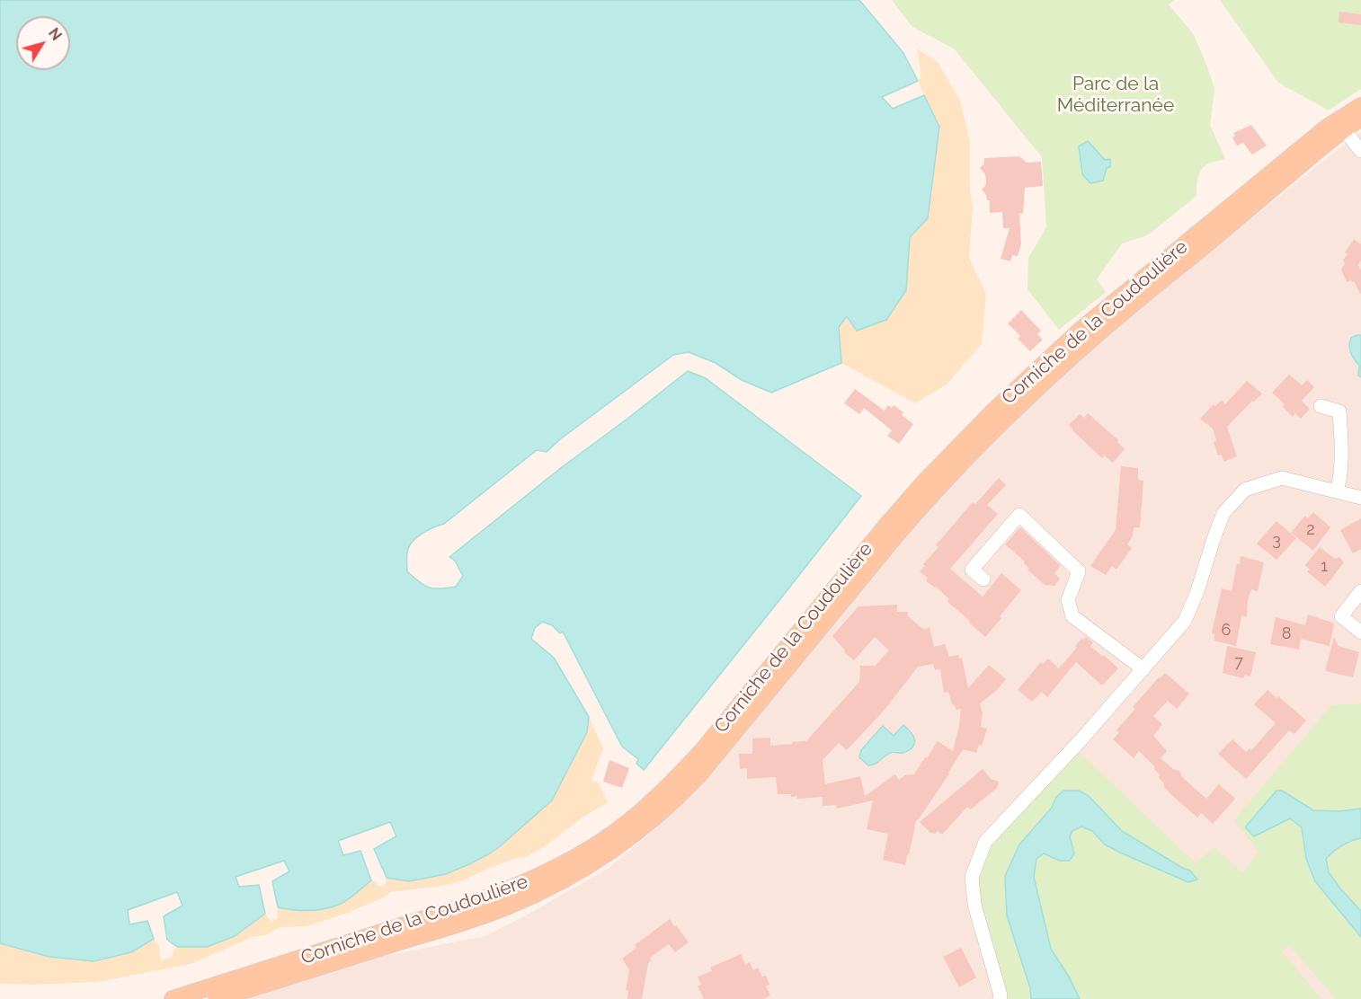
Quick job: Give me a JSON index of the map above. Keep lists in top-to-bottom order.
{
  "streets": {
    "main road": ["Corniche de la Coudoulière"]
  },
  "parks": ["Parc de la Méditerranée"],
  "house_numbers": [
    "2",
    "3",
    "1",
    "6",
    "8",
    "7"
  ],
  "north": "top right"
}
